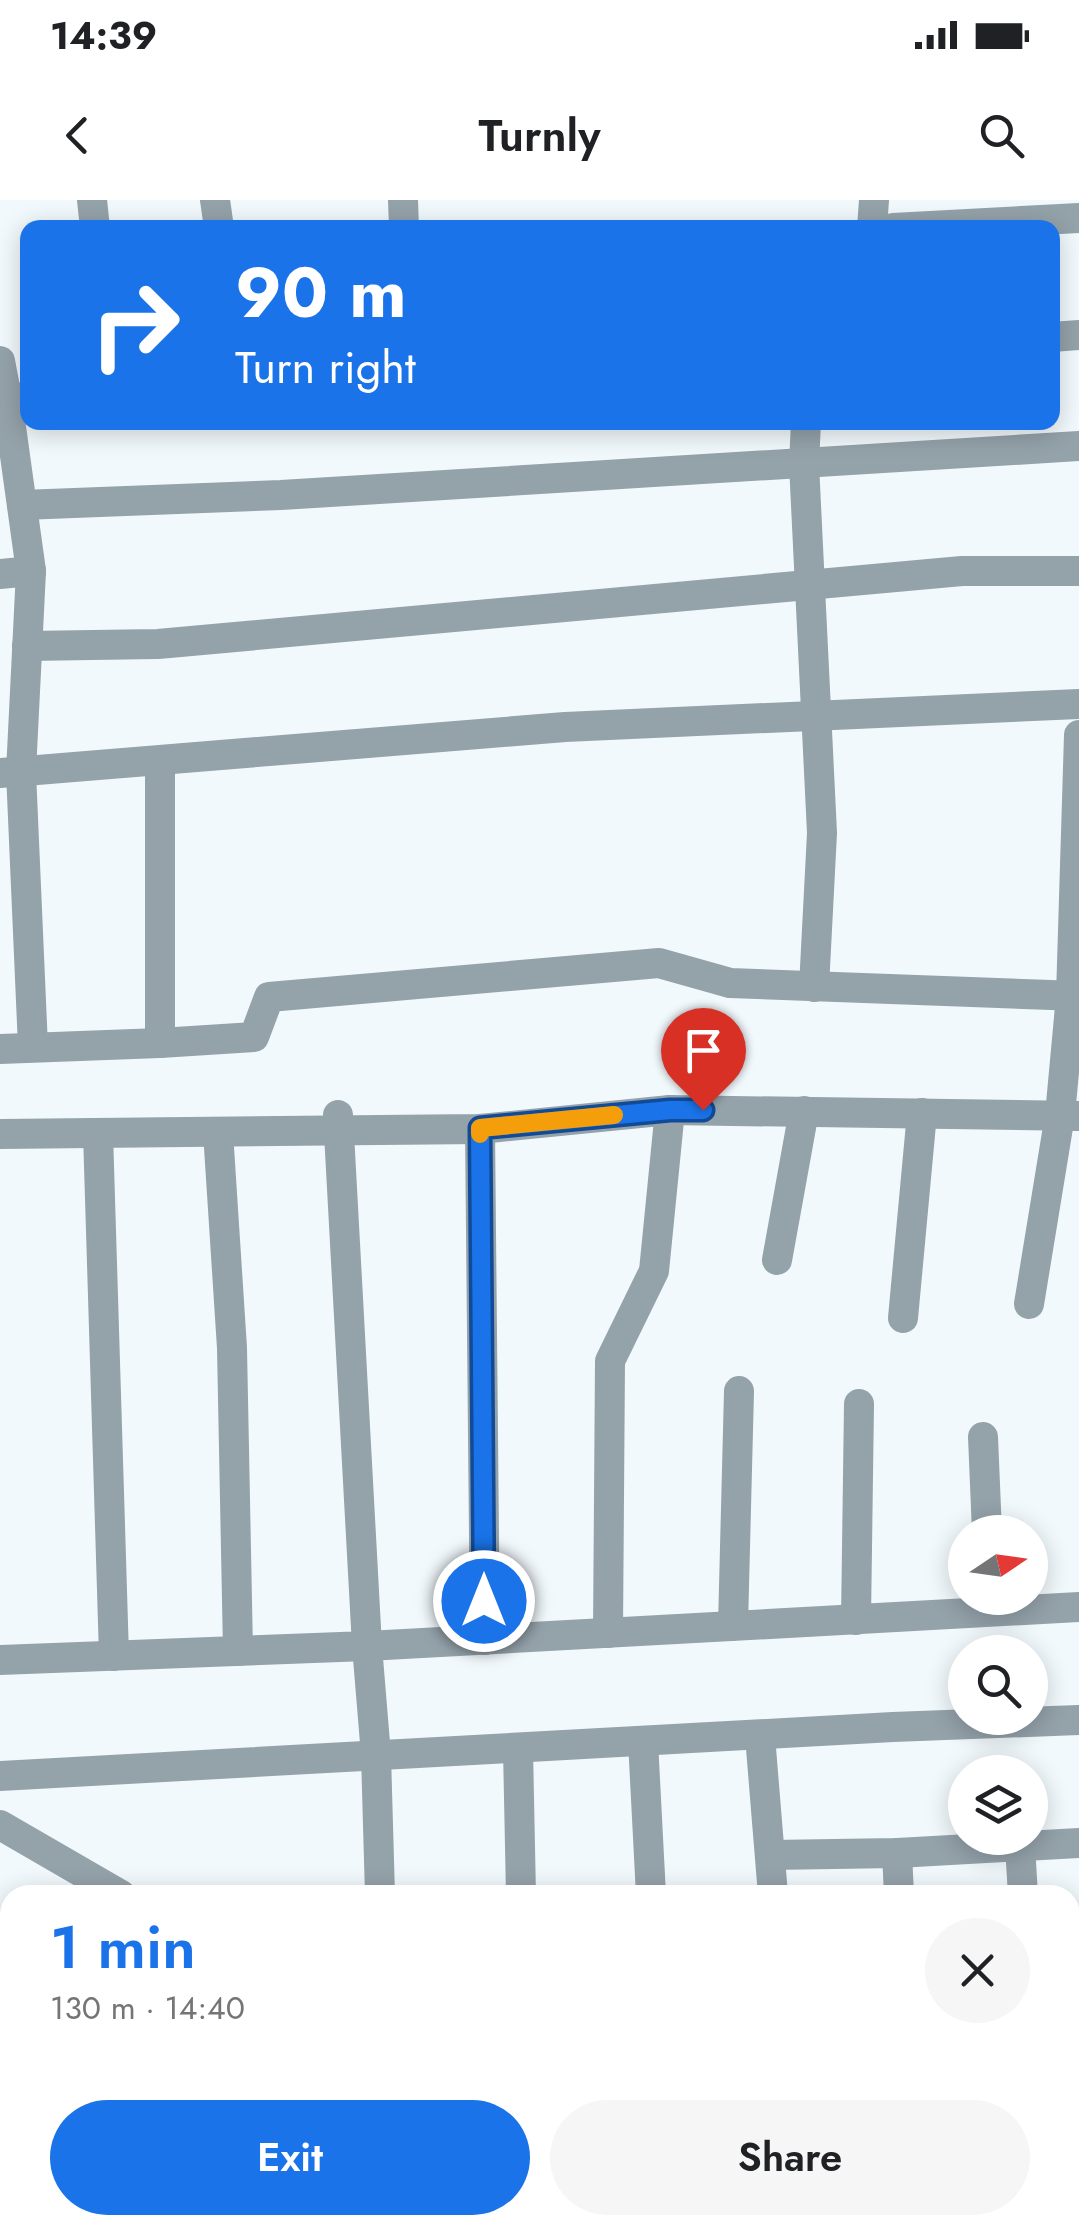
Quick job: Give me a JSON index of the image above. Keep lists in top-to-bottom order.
{
  "north": "right",
  "page": {
    "status": "14:39",
    "header": "Turnly",
    "turn": ["90 m", "Turn right"],
    "heading": ["1 min", "130 m · 14:40"],
    "buttons": ["Exit", "Share"]
  }
}
